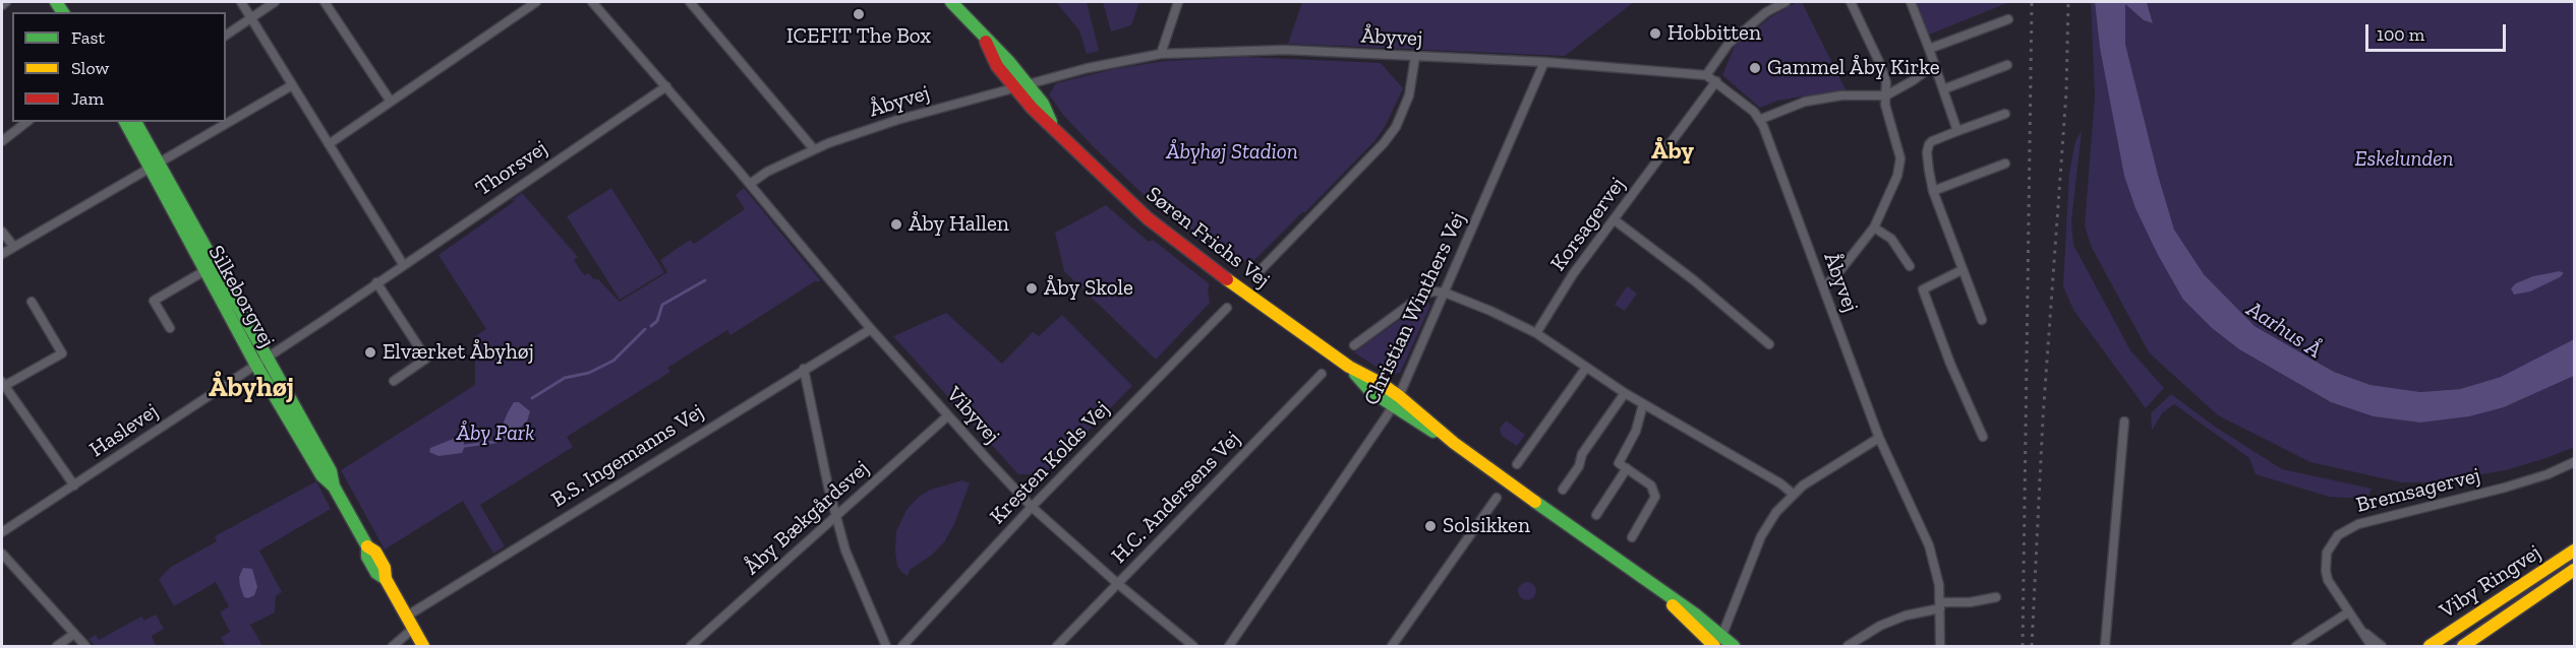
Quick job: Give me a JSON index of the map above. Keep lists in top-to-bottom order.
{
  "streets": {
    "street": [
      "Åbyvej",
      "Thorsvej",
      "Korsagervej",
      "Søren Frichs Vej",
      "Silkeborgvej",
      "Christian Winthers Vej",
      "Vibyvej",
      "Haslevej",
      "B.S. Ingemanns Vej",
      "Kresten Kolds Vej",
      "Bremsagervej",
      "H.C. Andersens Vej",
      "Åby Bækgårdsvej",
      "Viby Ringvej"
    ]
  },
  "crossings": [
    ["Åbyvej", "Korsagervej"],
    ["Åbyvej", "Søren Frichs Vej"],
    ["Åbyvej", "Christian Winthers Vej"],
    ["Åbyvej", "Vibyvej"],
    ["Thorsvej", "Silkeborgvej"],
    ["Thorsvej", "Haslevej"],
    ["Søren Frichs Vej", "Christian Winthers Vej"],
    ["Silkeborgvej", "Haslevej"],
    ["Silkeborgvej", "B.S. Ingemanns Vej"],
    ["Vibyvej", "B.S. Ingemanns Vej"],
    ["Vibyvej", "Kresten Kolds Vej"],
    ["Vibyvej", "H.C. Andersens Vej"],
    ["Vibyvej", "Åby Bækgårdsvej"]
  ],
  "districts": ["Åby", "Åbyhøj"],
  "water": ["Aarhus Å"],
  "parks": ["Åbyhøj Stadion", "Eskelunden", "Åby Park"],
  "places": [
    "ICEFIT The Box",
    "Hobbitten",
    "Gammel Åby Kirke",
    "Åby Hallen",
    "Åby Skole",
    "Elværket Åbyhøj",
    "Solsikken"
  ],
  "legend": ["Fast", "Slow", "Jam"],
  "scale_bar": "100 m"
}
